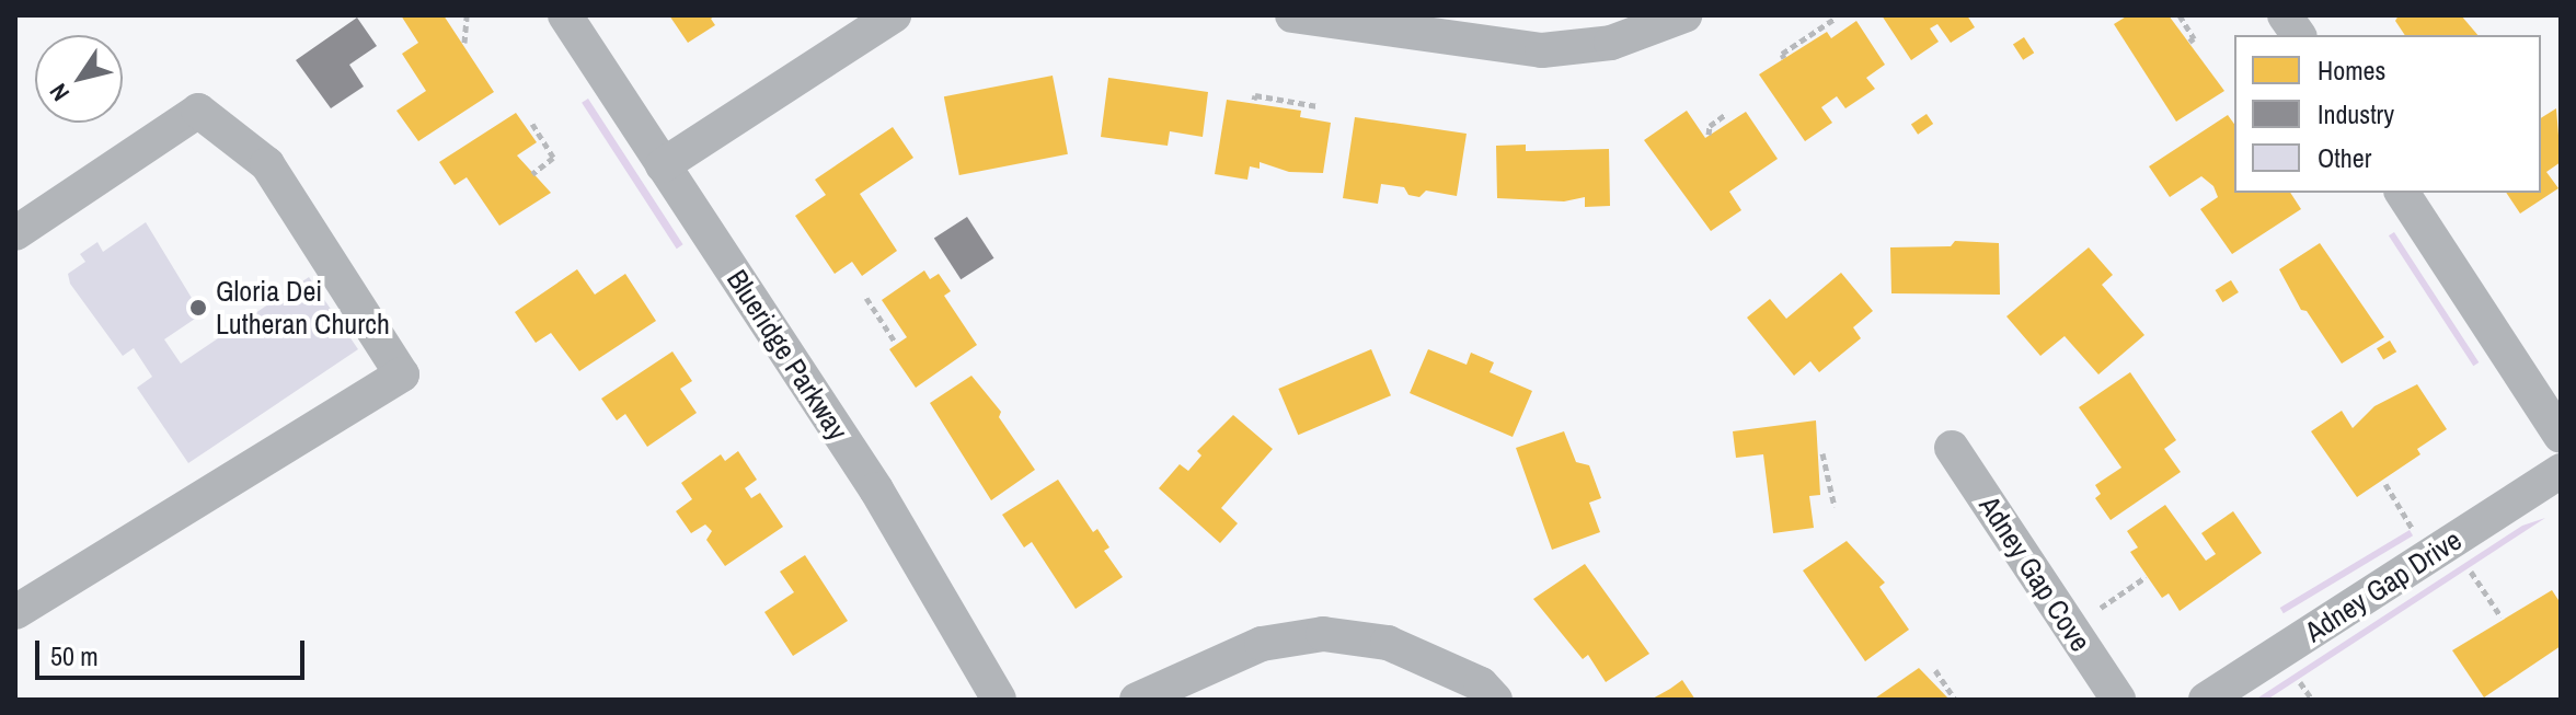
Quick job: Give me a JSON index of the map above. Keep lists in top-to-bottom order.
{
  "streets": {
    "street": ["Blueridge Parkway", "Adney Gap Cove", "Adney Gap Drive"]
  },
  "places": ["Gloria Dei Lutheran Church"],
  "legend": ["Homes", "Industry", "Other"],
  "scale_bar": "50 m",
  "north": "bottom left"
}
